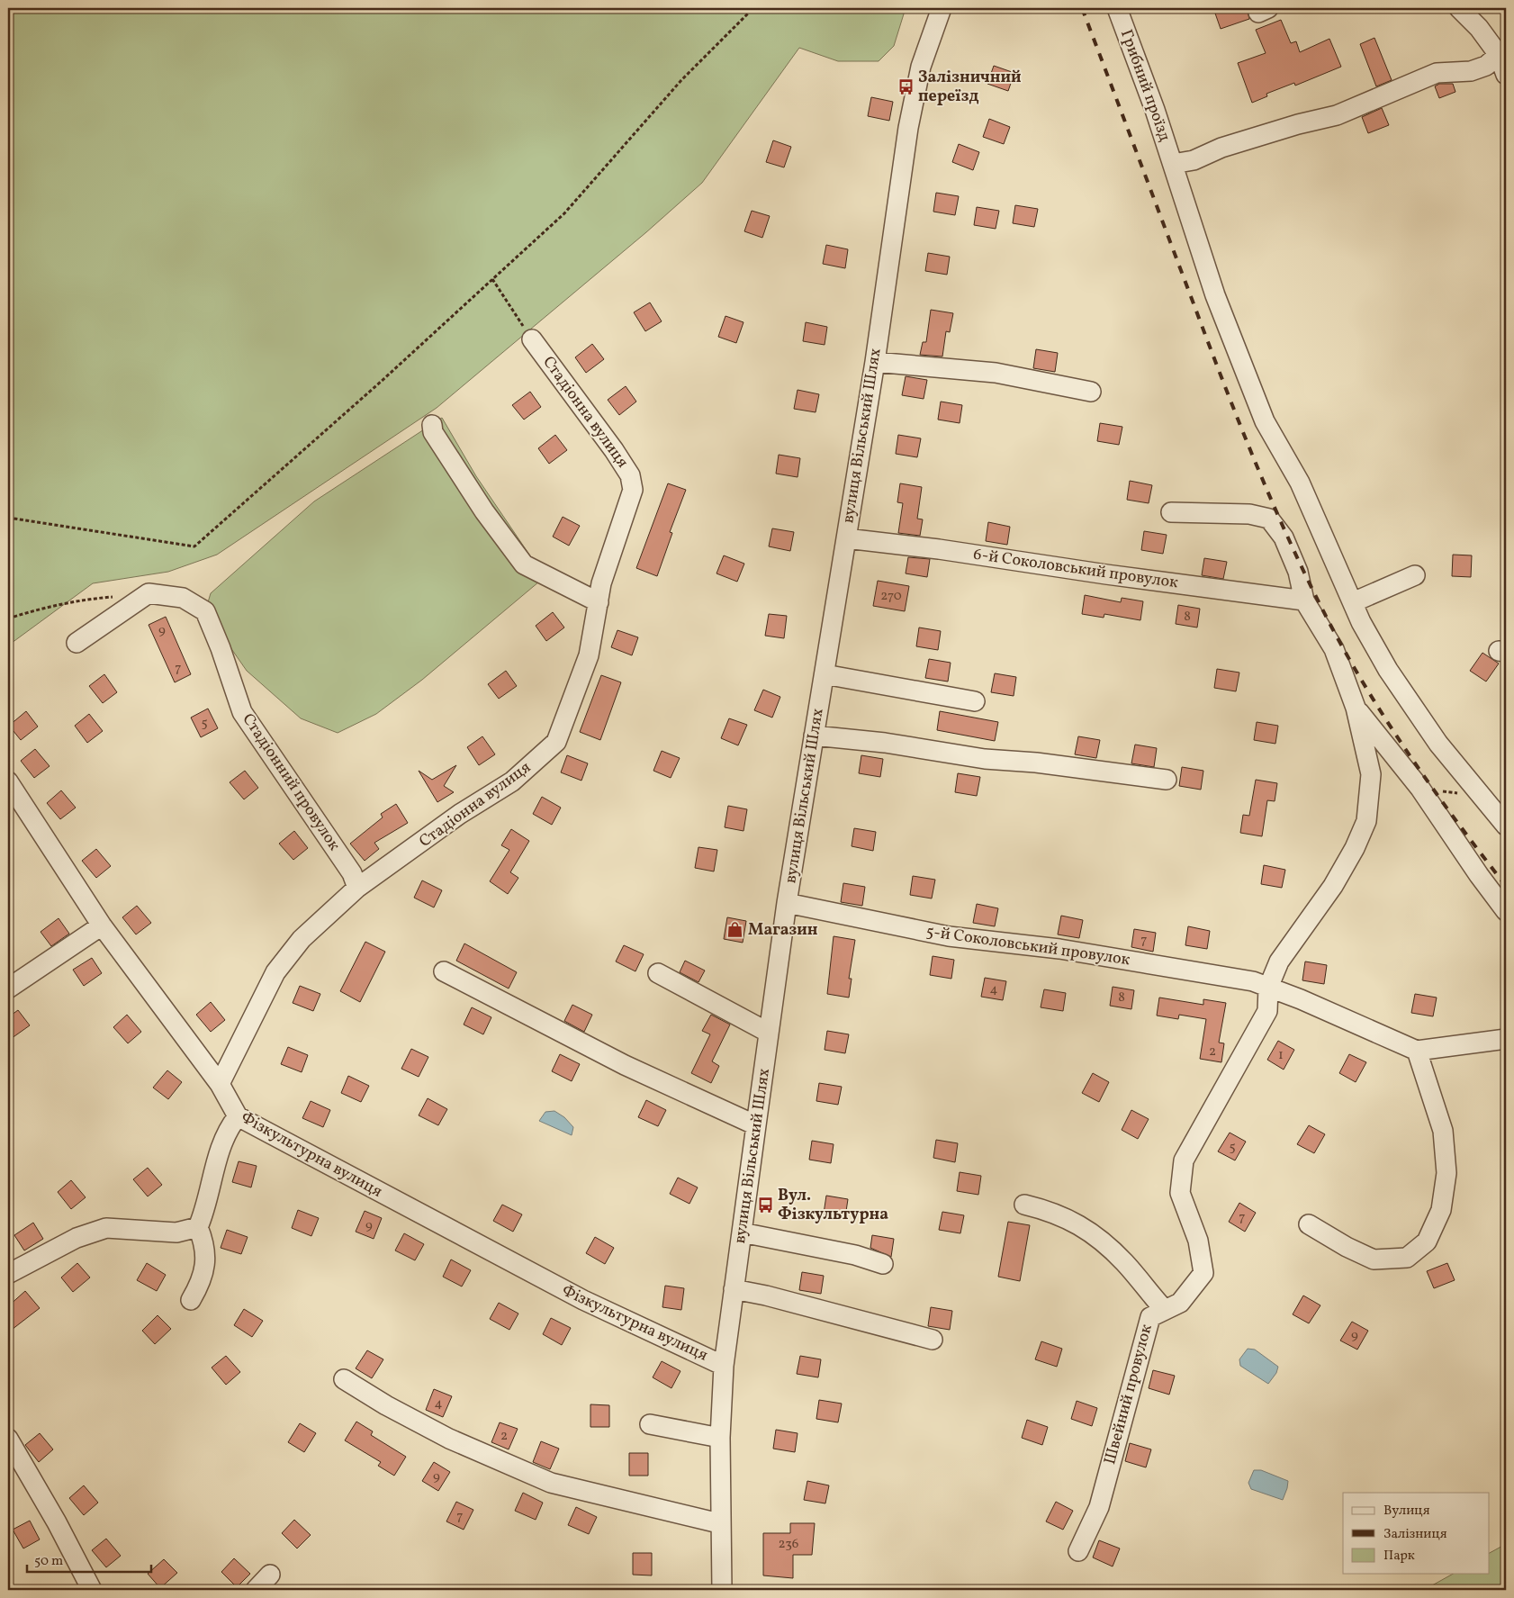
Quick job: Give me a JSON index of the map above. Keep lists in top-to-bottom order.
{
  "streets": {
    "street": [
      "Грибний проїзд",
      "Стадіонна вулиця",
      "вулиця Вільський Шлях",
      "6-й Соколовський провулок",
      "Стадіонний провулок",
      "5-й Соколовський провулок",
      "Фізкультурна вулиця",
      "Швейний провулок"
    ]
  },
  "crossings": [
    ["Стадіонна вулиця", "Стадіонний провулок"],
    ["Стадіонна вулиця", "Фізкультурна вулиця"],
    ["вулиця Вільський Шлях", "6-й Соколовський провулок"],
    ["вулиця Вільський Шлях", "5-й Соколовський провулок"],
    ["вулиця Вільський Шлях", "Фізкультурна вулиця"],
    ["5-й Соколовський провулок", "Швейний провулок"]
  ],
  "places": {
    "bus stop": ["Залізничний переїзд", "Вул. Фізкультурна"],
    "shop": ["Магазин"]
  },
  "house_numbers": [
    "270",
    "8",
    "9",
    "7",
    "5",
    "7",
    "4",
    "8",
    "2",
    "1",
    "5",
    "7",
    "9",
    "9",
    "4",
    "2",
    "9",
    "7",
    "236"
  ],
  "legend": ["Вулиця", "Залізниця", "Парк"],
  "scale_bar": "50 m"
}
